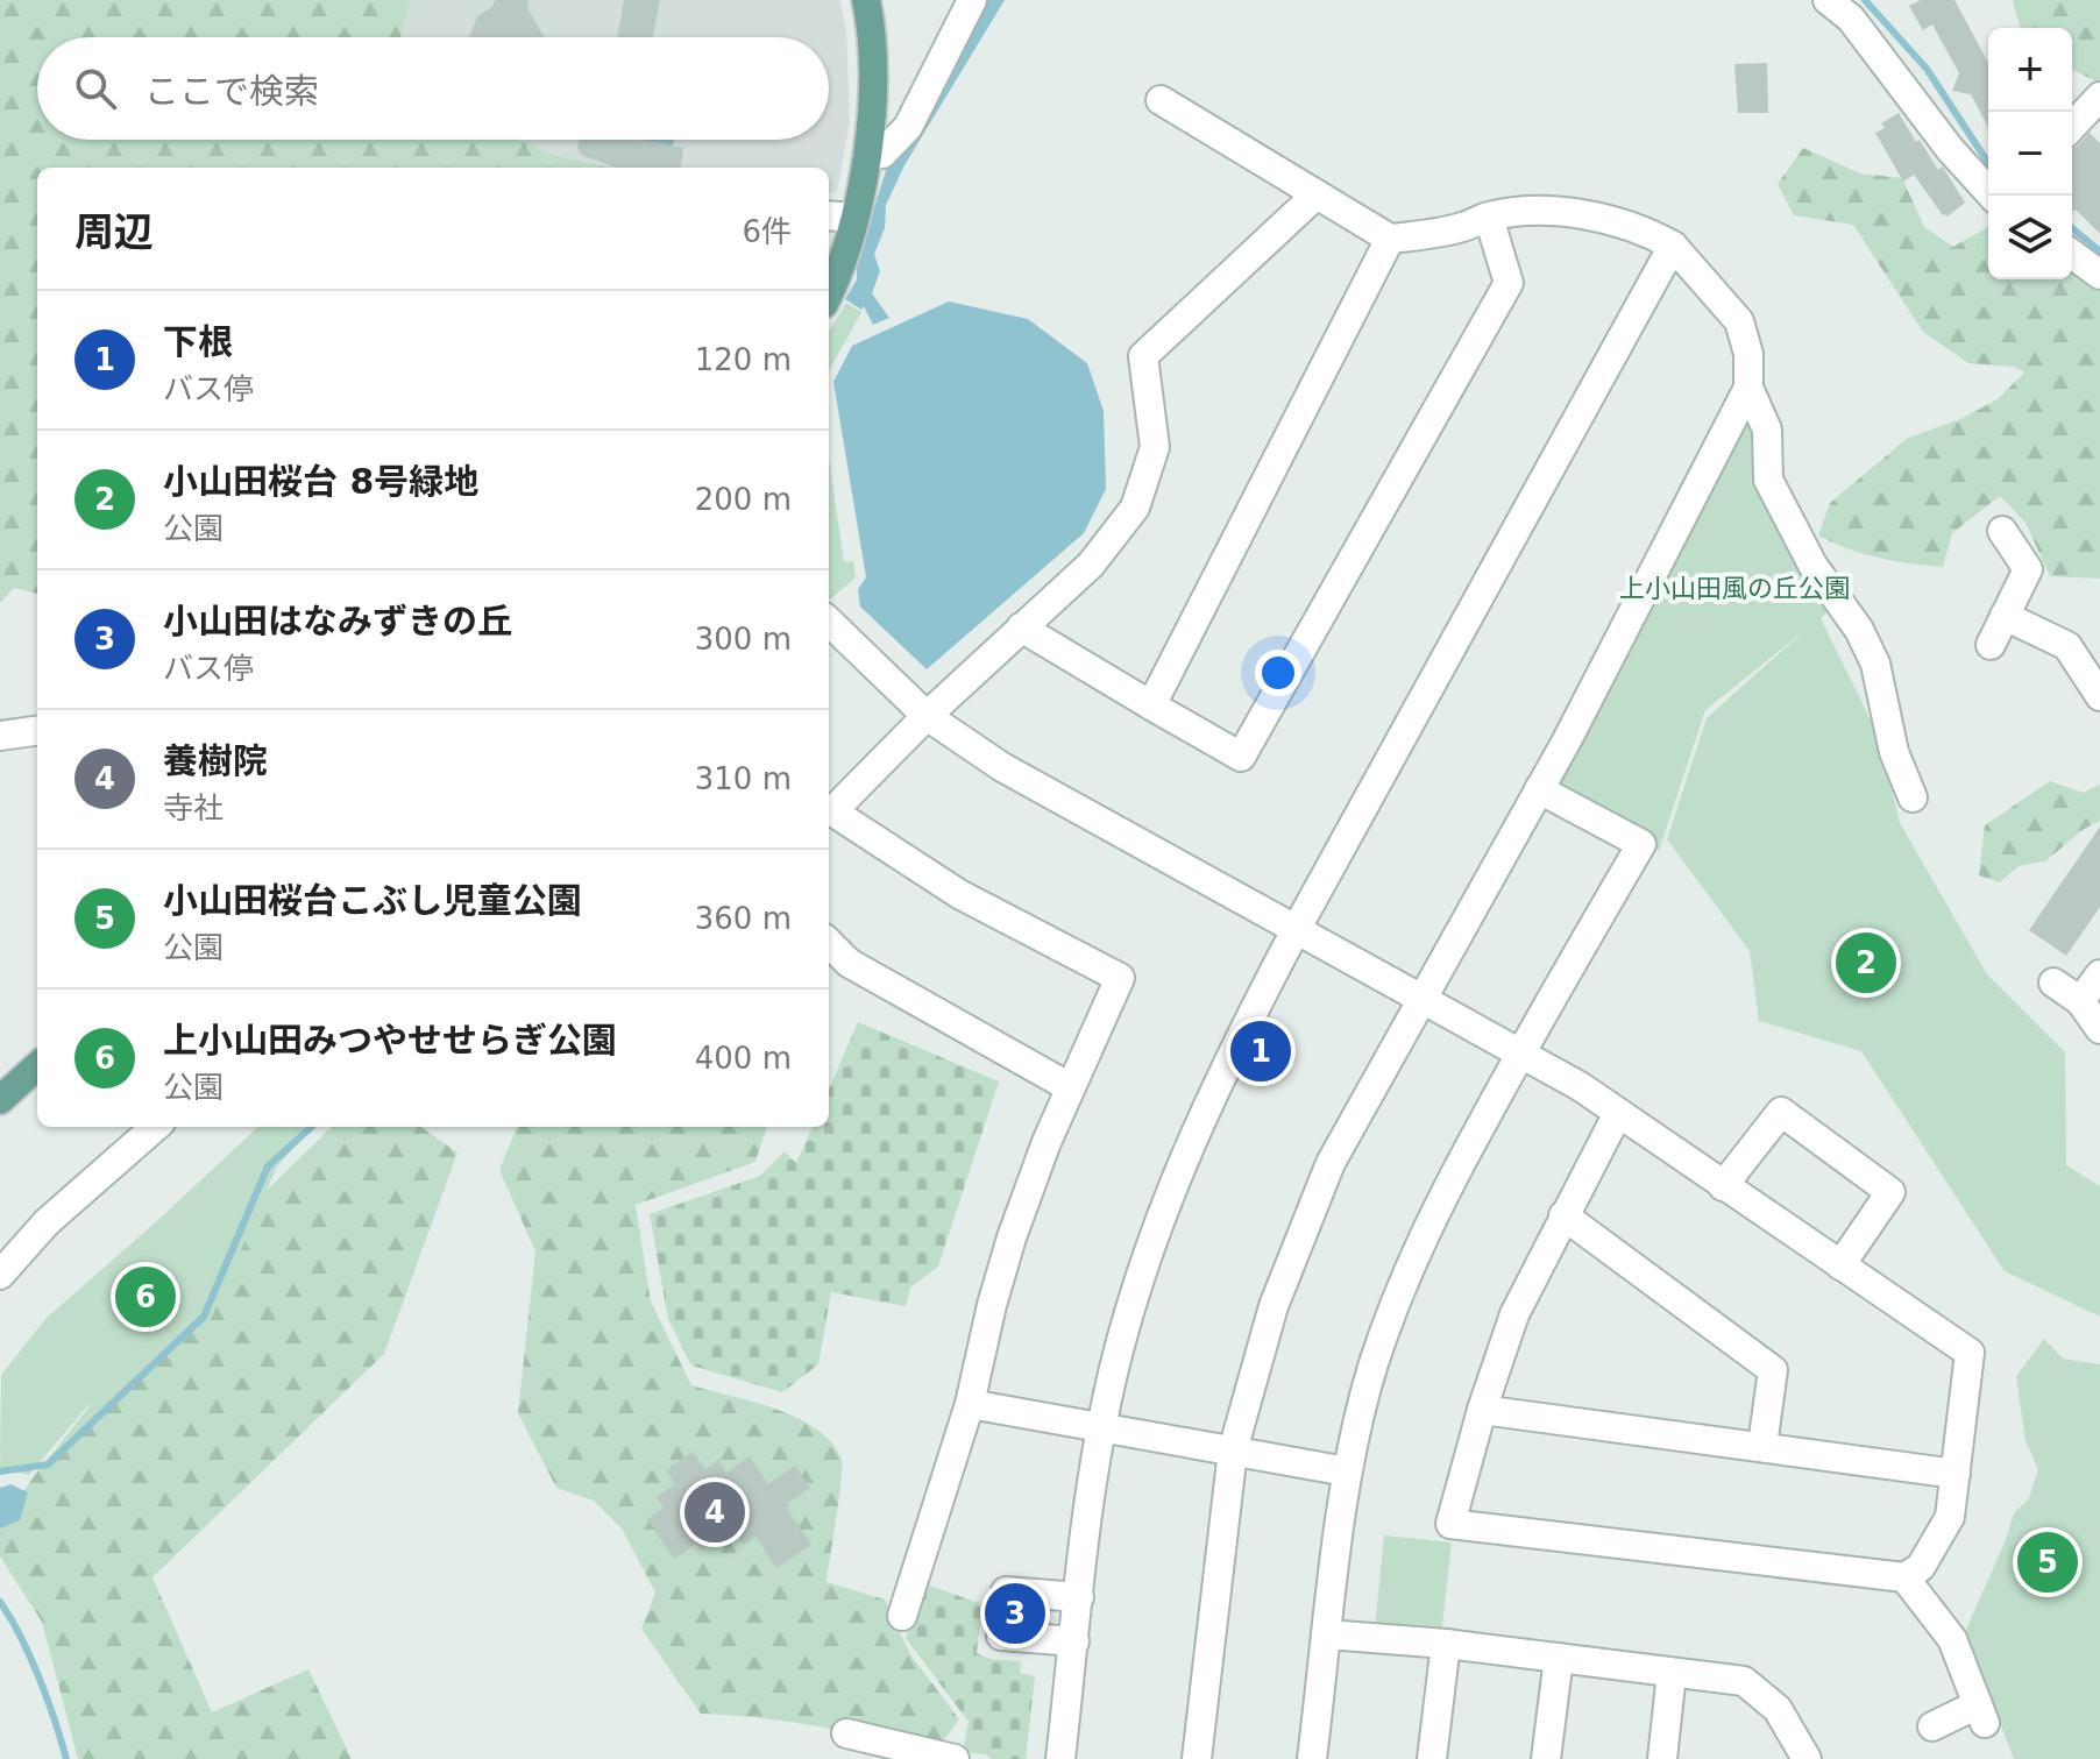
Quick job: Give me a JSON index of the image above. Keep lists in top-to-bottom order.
{
  "parks": ["上小山田風の丘公園"],
  "page": {
    "map_buttons": ["+", "−"],
    "search": "ここで検索",
    "heading": ["周辺", "6件"],
    "list": [
      {
        "mark": "1",
        "name": "下根",
        "note": "バス停",
        "value": "120 m"
      },
      {
        "mark": "2",
        "name": "小山田桜台 8号緑地",
        "note": "公園",
        "value": "200 m"
      },
      {
        "mark": "3",
        "name": "小山田はなみずきの丘",
        "note": "バス停",
        "value": "300 m"
      },
      {
        "mark": "4",
        "name": "養樹院",
        "note": "寺社",
        "value": "310 m"
      },
      {
        "mark": "5",
        "name": "小山田桜台こぶし児童公園",
        "note": "公園",
        "value": "360 m"
      },
      {
        "mark": "6",
        "name": "上小山田みつやせせらぎ公園",
        "note": "公園",
        "value": "400 m"
      }
    ],
    "pins": [
      "2",
      "1",
      "6",
      "4",
      "5",
      "3"
    ]
  }
}
